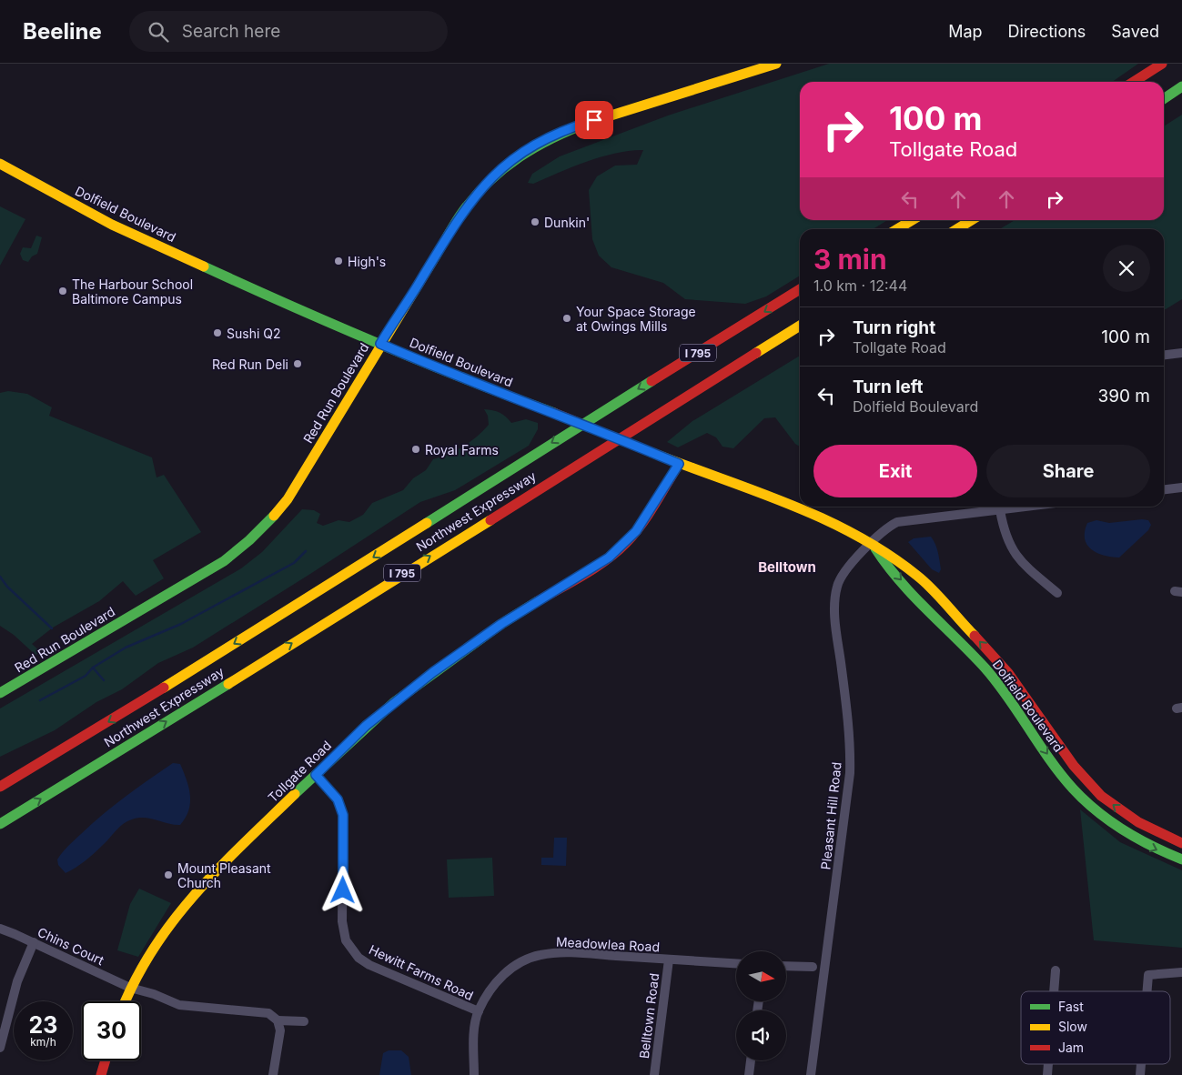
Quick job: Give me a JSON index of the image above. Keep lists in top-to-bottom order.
{
  "streets": {
    "main road": [
      "Dolfield Boulevard",
      "I 795",
      "Red Run Boulevard",
      "Northwest Expressway",
      "Tollgate Road"
    ],
    "street": [
      "Pleasant Hill Road",
      "Meadowlea Road",
      "Chins Court",
      "Hewitt Farms Road",
      "Belltown Road"
    ]
  },
  "crossings": [
    ["Dolfield Boulevard", "Red Run Boulevard"],
    ["Dolfield Boulevard", "Tollgate Road"],
    ["Dolfield Boulevard", "Pleasant Hill Road"],
    ["Tollgate Road", "Chins Court"],
    ["Tollgate Road", "Hewitt Farms Road"],
    ["Meadowlea Road", "Hewitt Farms Road"],
    ["Meadowlea Road", "Belltown Road"]
  ],
  "districts": ["Belltown"],
  "places": [
    "Dunkin'",
    "High's",
    "The Harbour School Baltimore Campus",
    "Your Space Storage at Owings Mills",
    "Sushi Q2",
    "Red Run Deli",
    "Royal Farms",
    "Mount Pleasant Church"
  ],
  "legend": ["Fast", "Slow", "Jam"],
  "north": "right",
  "page": {
    "header": "Beeline",
    "search": "Search here",
    "nav": ["Map", "Directions", "Saved"],
    "turn": ["100 m", "Tollgate Road"],
    "heading": ["3 min", "1.0 km · 12:44"],
    "list": [
      {
        "name": "Turn right",
        "note": "Tollgate Road",
        "value": "100 m"
      },
      {
        "name": "Turn left",
        "note": "Dolfield Boulevard",
        "value": "390 m"
      }
    ],
    "buttons": ["Exit", "Share"],
    "speed": "23 km/h",
    "limit": "30"
  }
}
